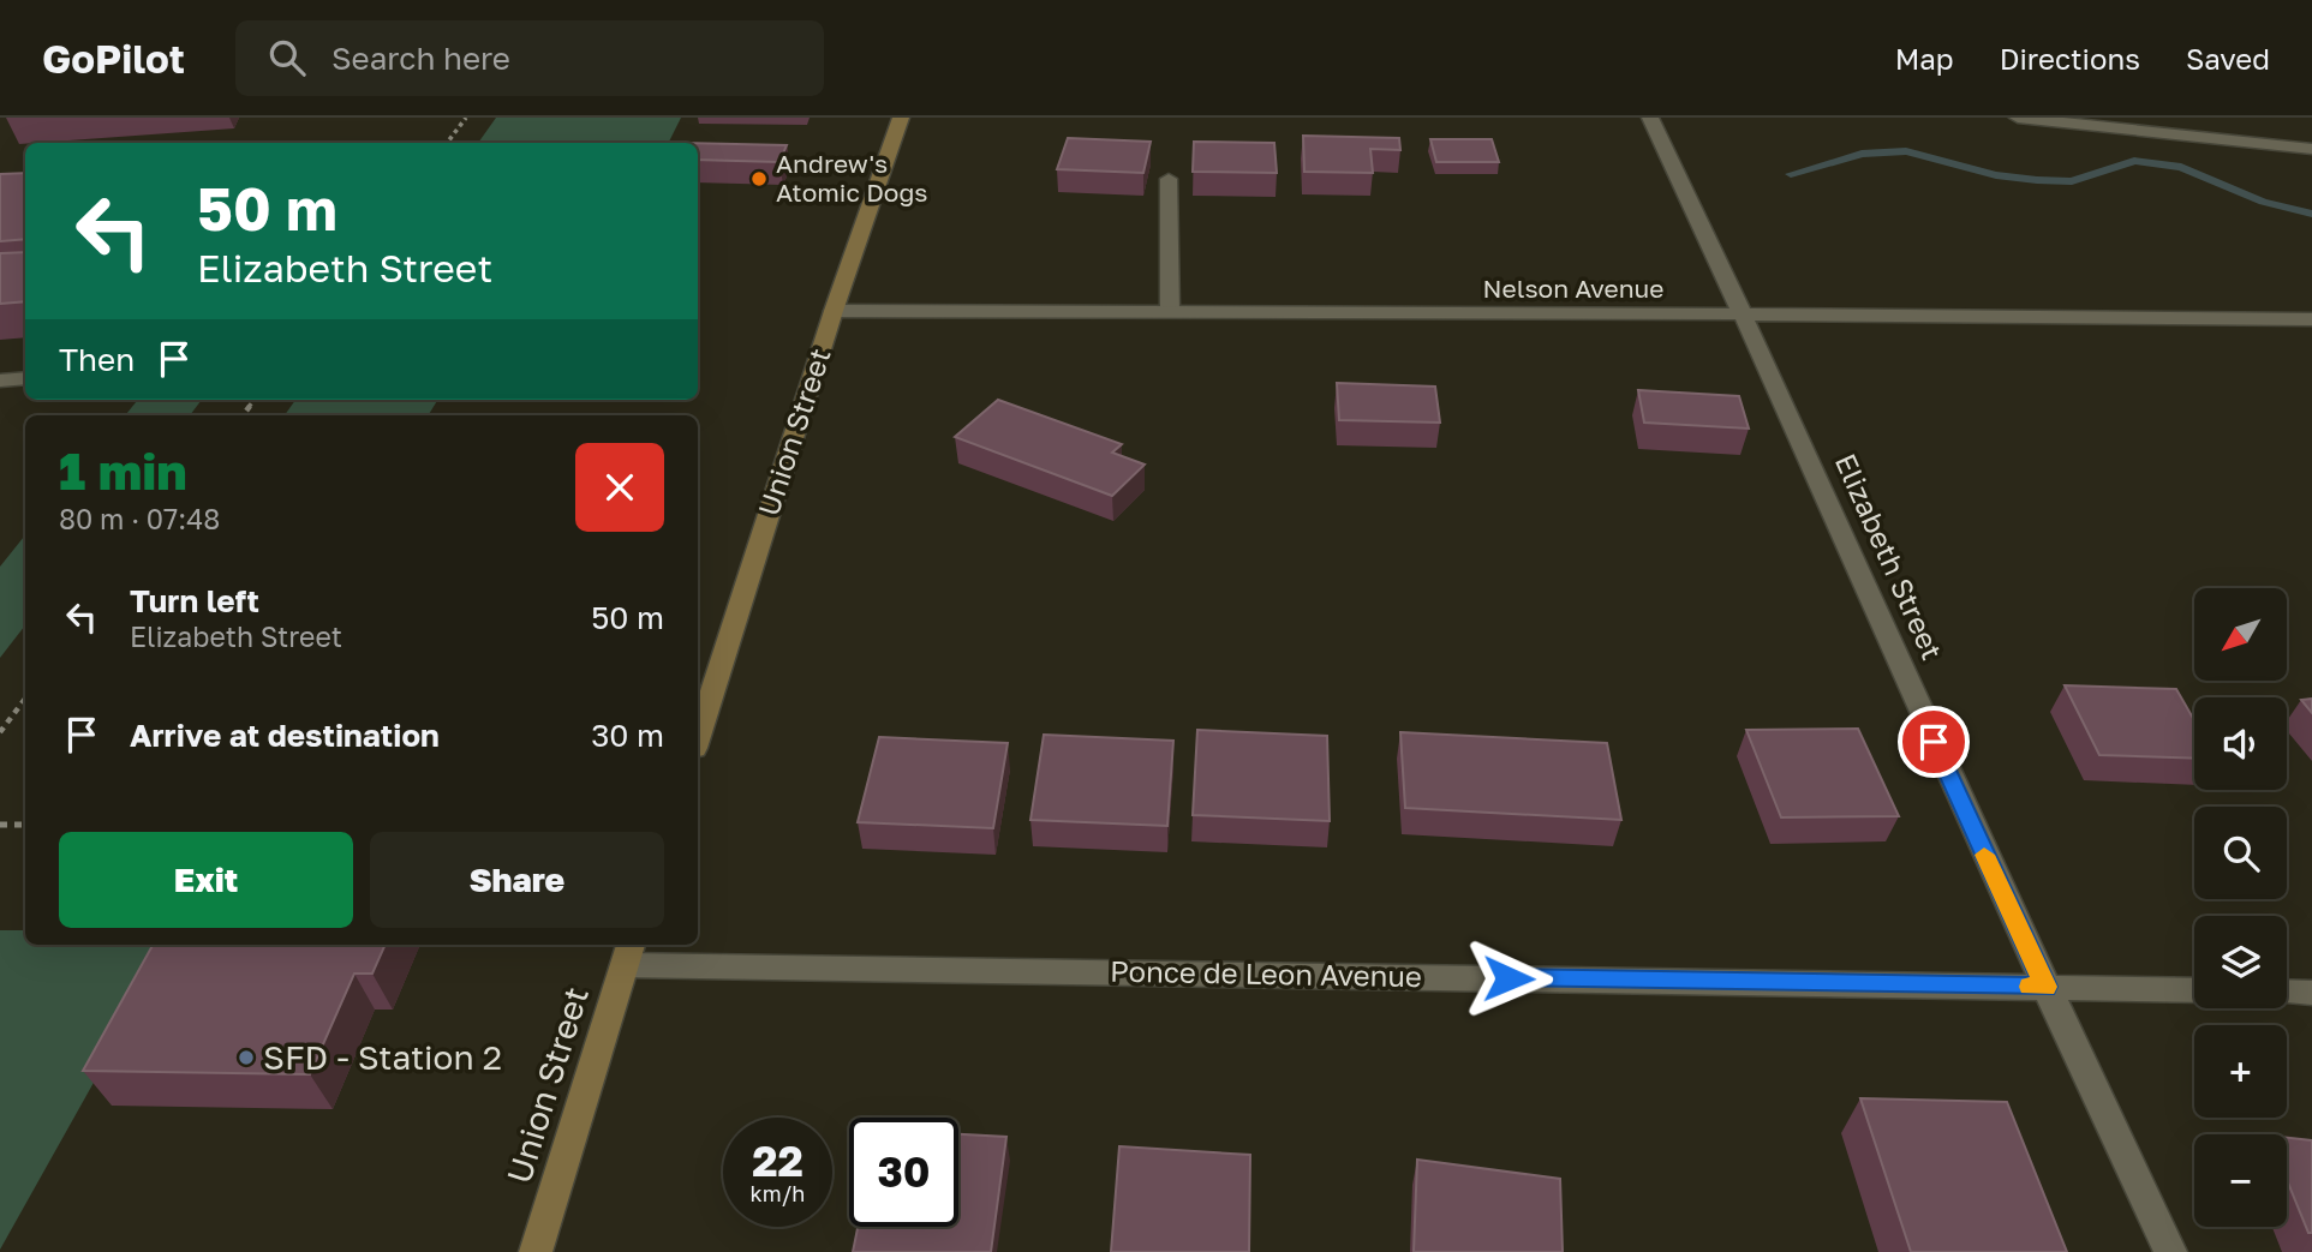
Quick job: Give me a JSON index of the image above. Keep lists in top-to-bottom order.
{
  "streets": {
    "main road": ["Union Street"],
    "street": ["Nelson Avenue", "Elizabeth Street", "Ponce de Leon Avenue"]
  },
  "crossings": [
    ["Nelson Avenue", "Union Street"],
    ["Nelson Avenue", "Elizabeth Street"],
    ["Union Street", "Ponce de Leon Avenue"],
    ["Elizabeth Street", "Ponce de Leon Avenue"]
  ],
  "places": ["Andrew's Atomic Dogs", "SFD - Station 2"],
  "north": "bottom left",
  "page": {
    "header": "GoPilot",
    "search": "Search here",
    "nav": ["Map", "Directions", "Saved"],
    "turn": ["50 m", "Elizabeth Street"],
    "then": "Then",
    "heading": ["1 min", "80 m · 07:48"],
    "list": [
      {
        "name": "Turn left",
        "note": "Elizabeth Street",
        "value": "50 m"
      },
      {
        "name": "Arrive at destination",
        "value": "30 m"
      }
    ],
    "map_buttons": ["+", "−"],
    "buttons": ["Exit", "Share"],
    "speed": "22 km/h",
    "limit": "30"
  }
}
